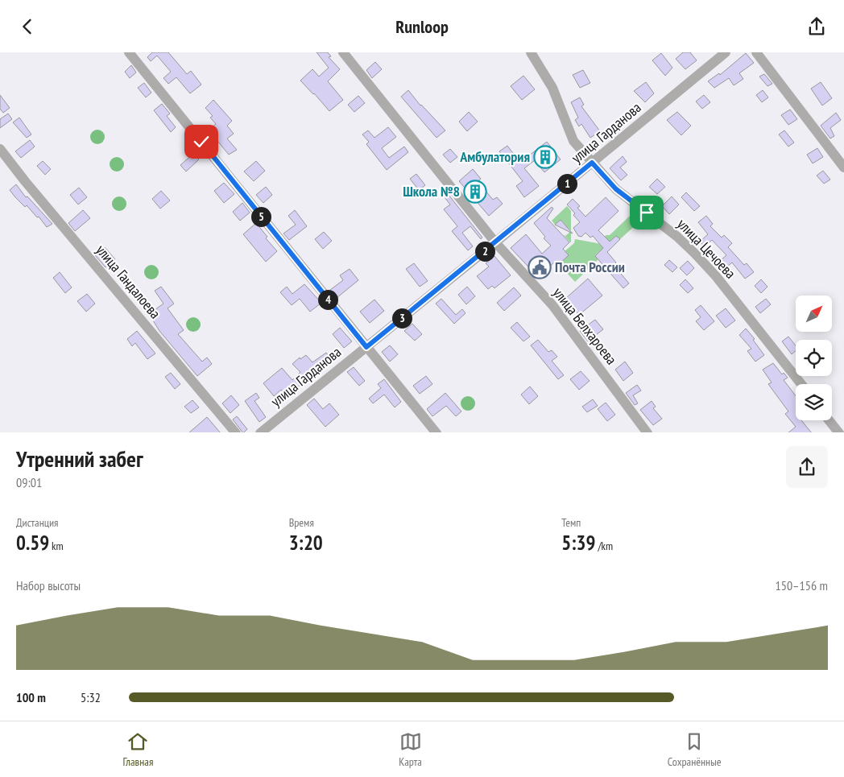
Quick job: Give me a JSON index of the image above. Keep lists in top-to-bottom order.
{
  "streets": {
    "street": [
      "улица Гарданова",
      "улица Цечоева",
      "улица Гандалоева",
      "улица Белхароева"
    ]
  },
  "crossings": [
    ["улица Гарданова", "улица Цечоева"],
    ["улица Гарданова", "улица Белхароева"]
  ],
  "places": {
    "building": ["Амбулатория", "Школа №8"],
    "public building": ["Почта России"]
  },
  "north": "top right",
  "page": {
    "header": "Runloop",
    "pins": [
      "1",
      "5",
      "2",
      "4",
      "3"
    ],
    "heading": ["Утренний забег", "09:01"],
    "stats": [
      ["Дистанция", "0.59 km"],
      ["Время", "3:20"],
      ["Темп", "5:39 /km"]
    ],
    "chart": ["Набор высоты", "150–156 m"],
    "list": [
      {
        "name": "100 m",
        "note": "5:32"
      }
    ],
    "tabs": ["Главная", "Карта", "Сохранённые"]
  }
}
